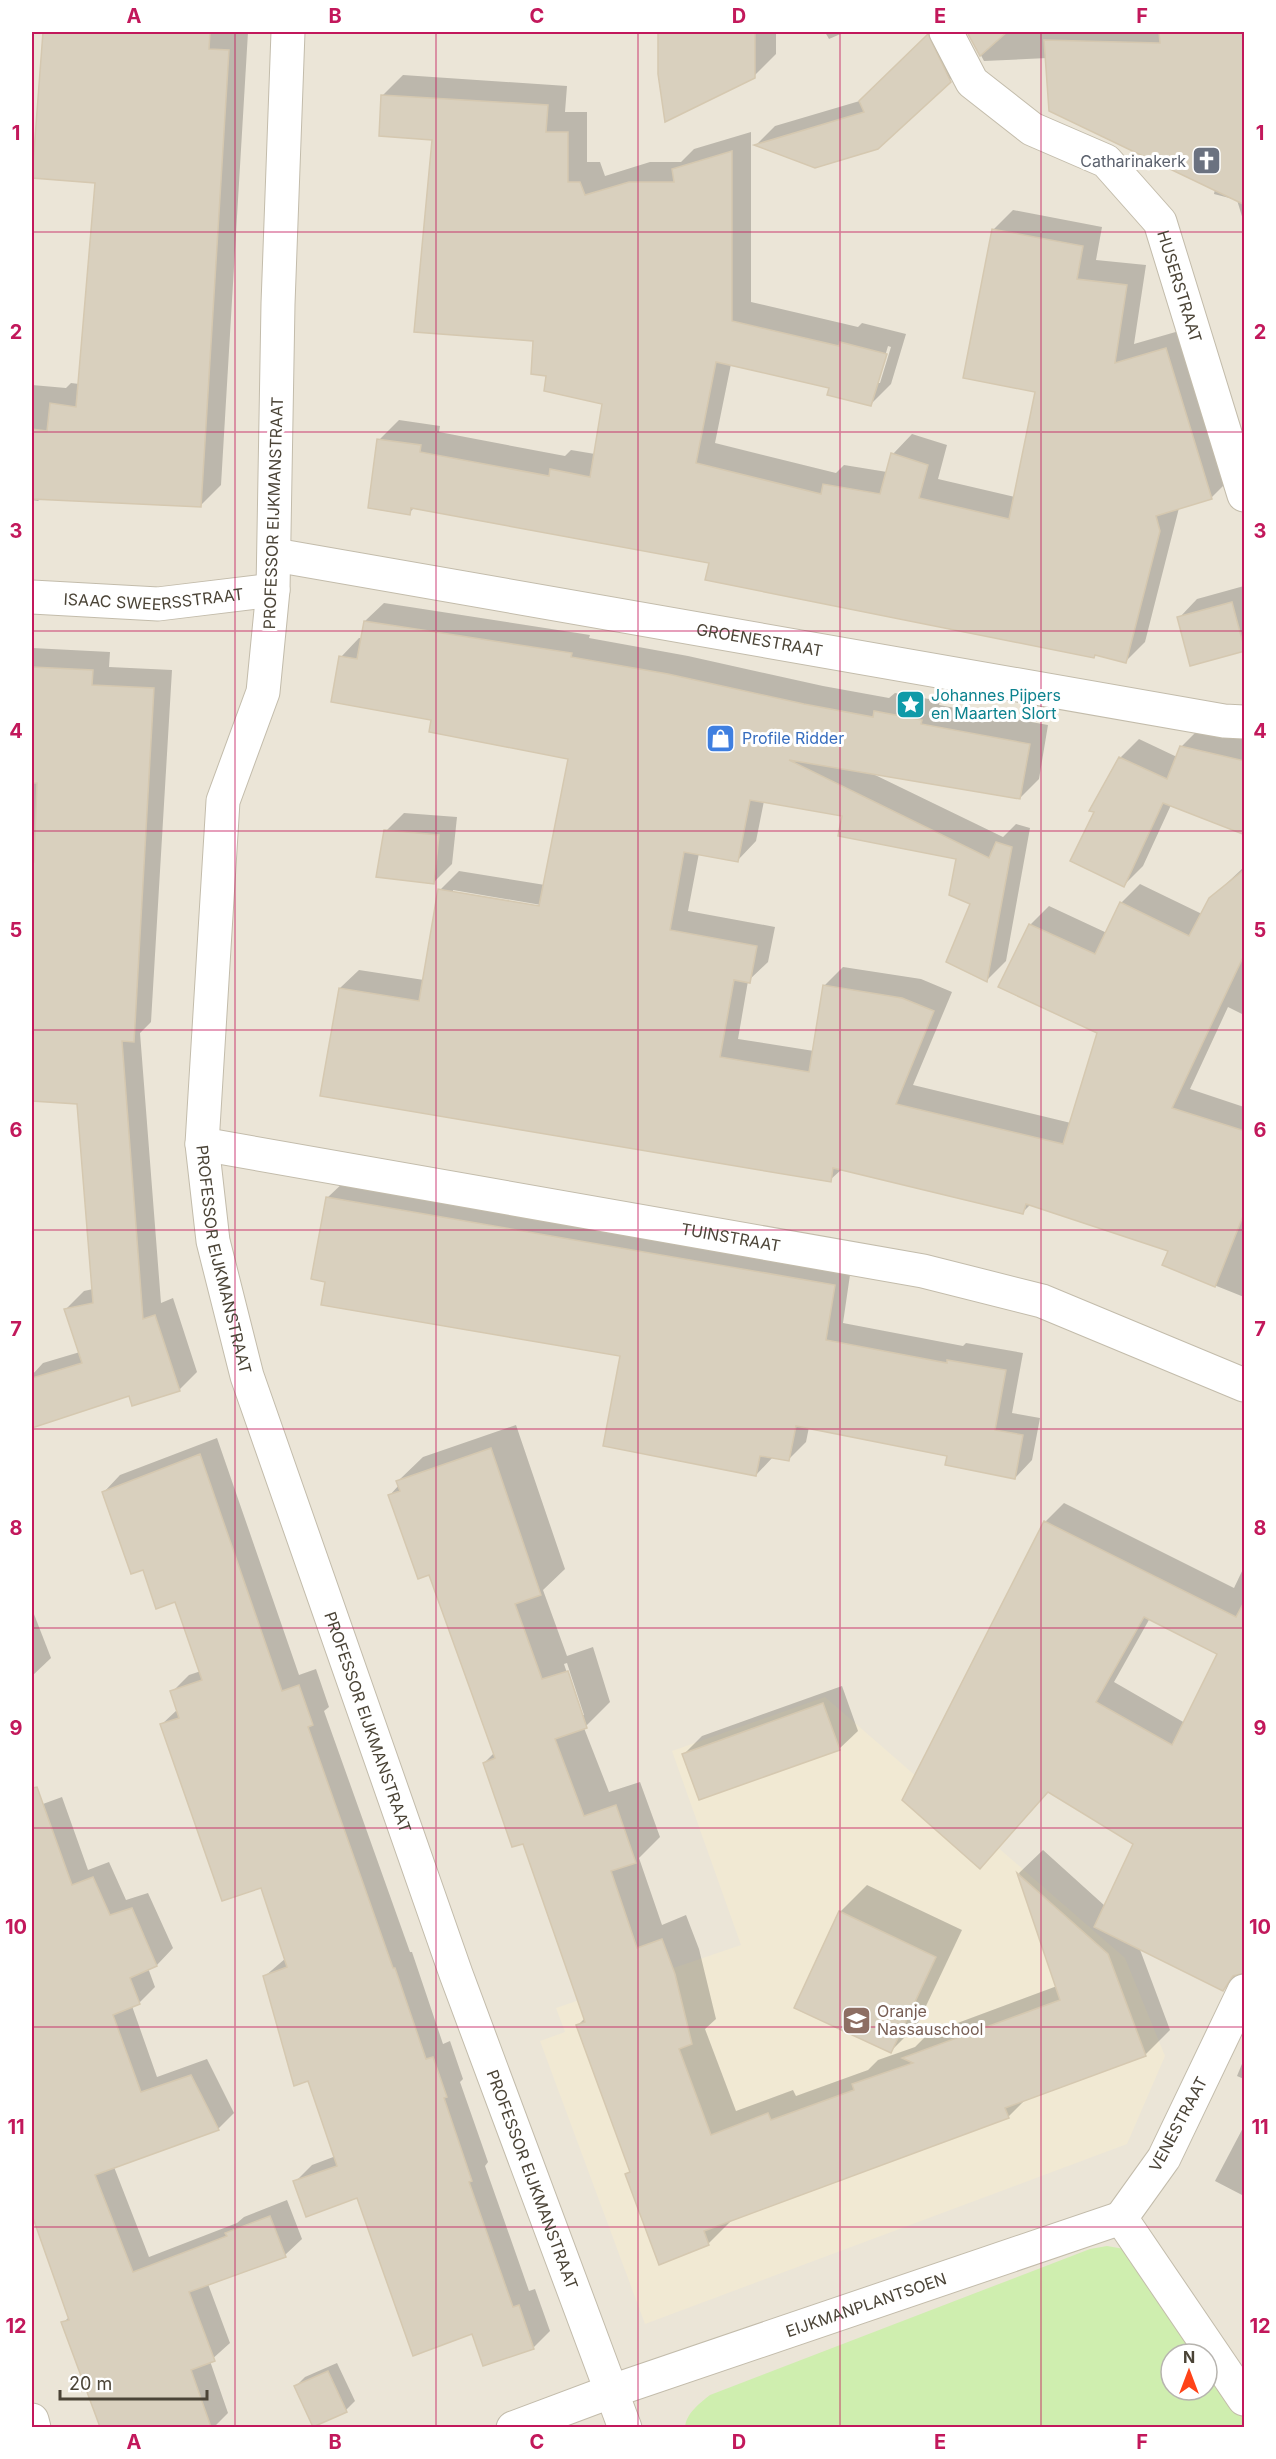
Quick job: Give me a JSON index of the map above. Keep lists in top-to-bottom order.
{
  "streets": {
    "street": [
      "HUSERSTRAAT",
      "PROFESSOR EIJKMANSTRAAT",
      "ISAAC SWEERSSTRAAT",
      "GROENESTRAAT",
      "TUINSTRAAT",
      "VENESTRAAT",
      "EIJKMANPLANTSOEN"
    ]
  },
  "crossings": [
    ["PROFESSOR EIJKMANSTRAAT", "ISAAC SWEERSSTRAAT"],
    ["PROFESSOR EIJKMANSTRAAT", "GROENESTRAAT"],
    ["PROFESSOR EIJKMANSTRAAT", "TUINSTRAAT"],
    ["PROFESSOR EIJKMANSTRAAT", "EIJKMANPLANTSOEN"],
    ["VENESTRAAT", "EIJKMANPLANTSOEN"]
  ],
  "places": {
    "church": ["Catharinakerk"],
    "place": ["Johannes Pijpers en Maarten Slort"],
    "shop": ["Profile Ridder"],
    "school or university": ["Oranje Nassauschool"]
  },
  "scale_bar": "20 m",
  "north": "top",
  "grid": {
    "columns": [
      "A",
      "B",
      "C",
      "D",
      "E",
      "F"
    ],
    "rows": [
      "1",
      "2",
      "3",
      "4",
      "5",
      "6",
      "7",
      "8",
      "9",
      "10",
      "11",
      "12"
    ]
  }
}
